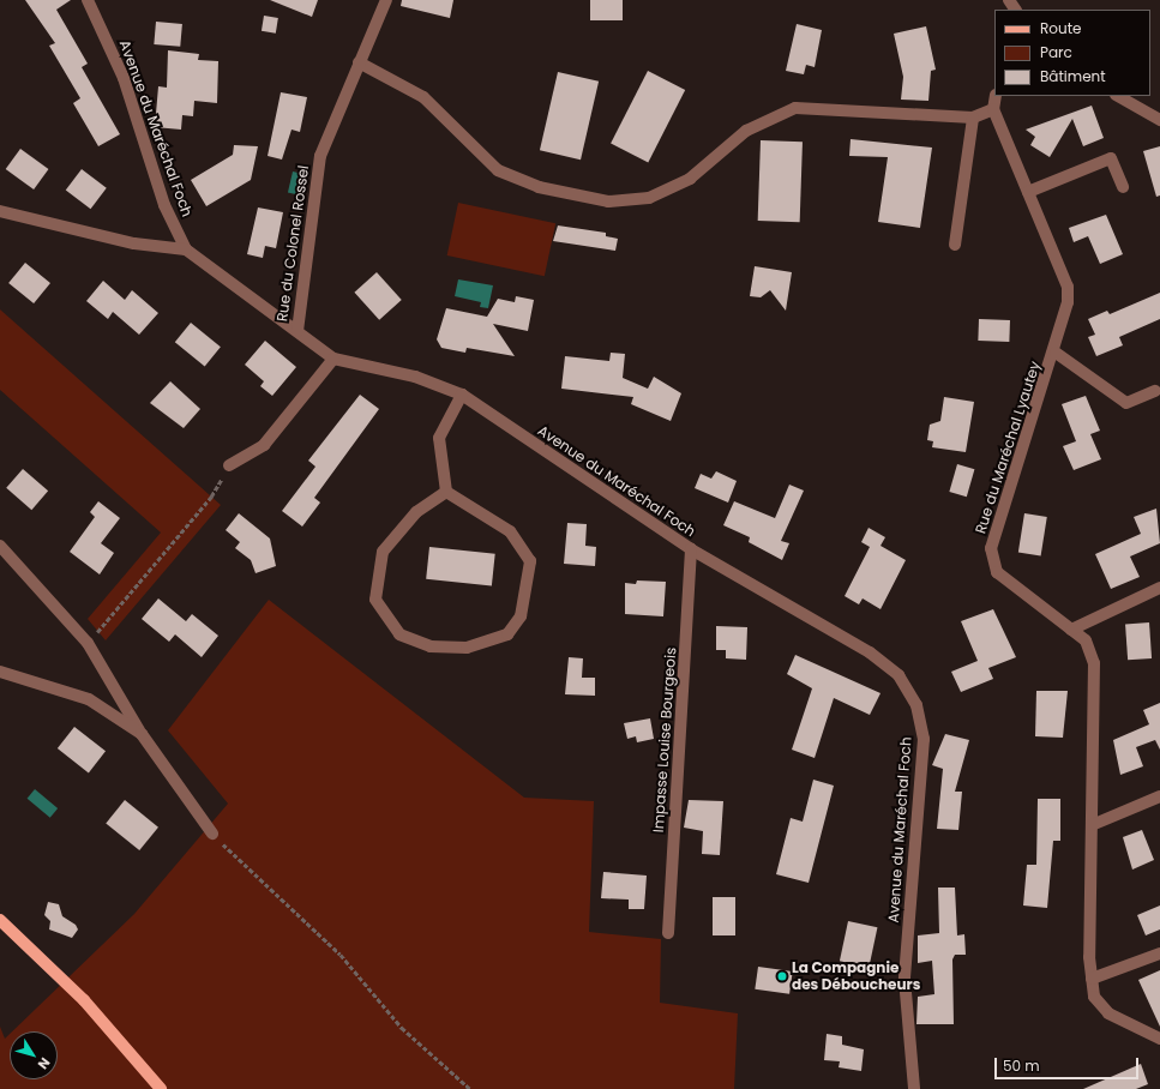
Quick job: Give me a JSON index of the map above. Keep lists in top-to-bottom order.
{
  "streets": {
    "street": [
      "Avenue du Maréchal Foch",
      "Rue du Colonel Rossel",
      "Rue du Maréchal Lyautey",
      "Impasse Louise Bourgeois"
    ]
  },
  "crossings": [
    ["Avenue du Maréchal Foch", "Rue du Colonel Rossel"],
    ["Avenue du Maréchal Foch", "Impasse Louise Bourgeois"]
  ],
  "places": ["La Compagnie des Déboucheurs"],
  "legend": ["Route", "Parc", "Bâtiment"],
  "scale_bar": "50 m",
  "north": "bottom right"
}
